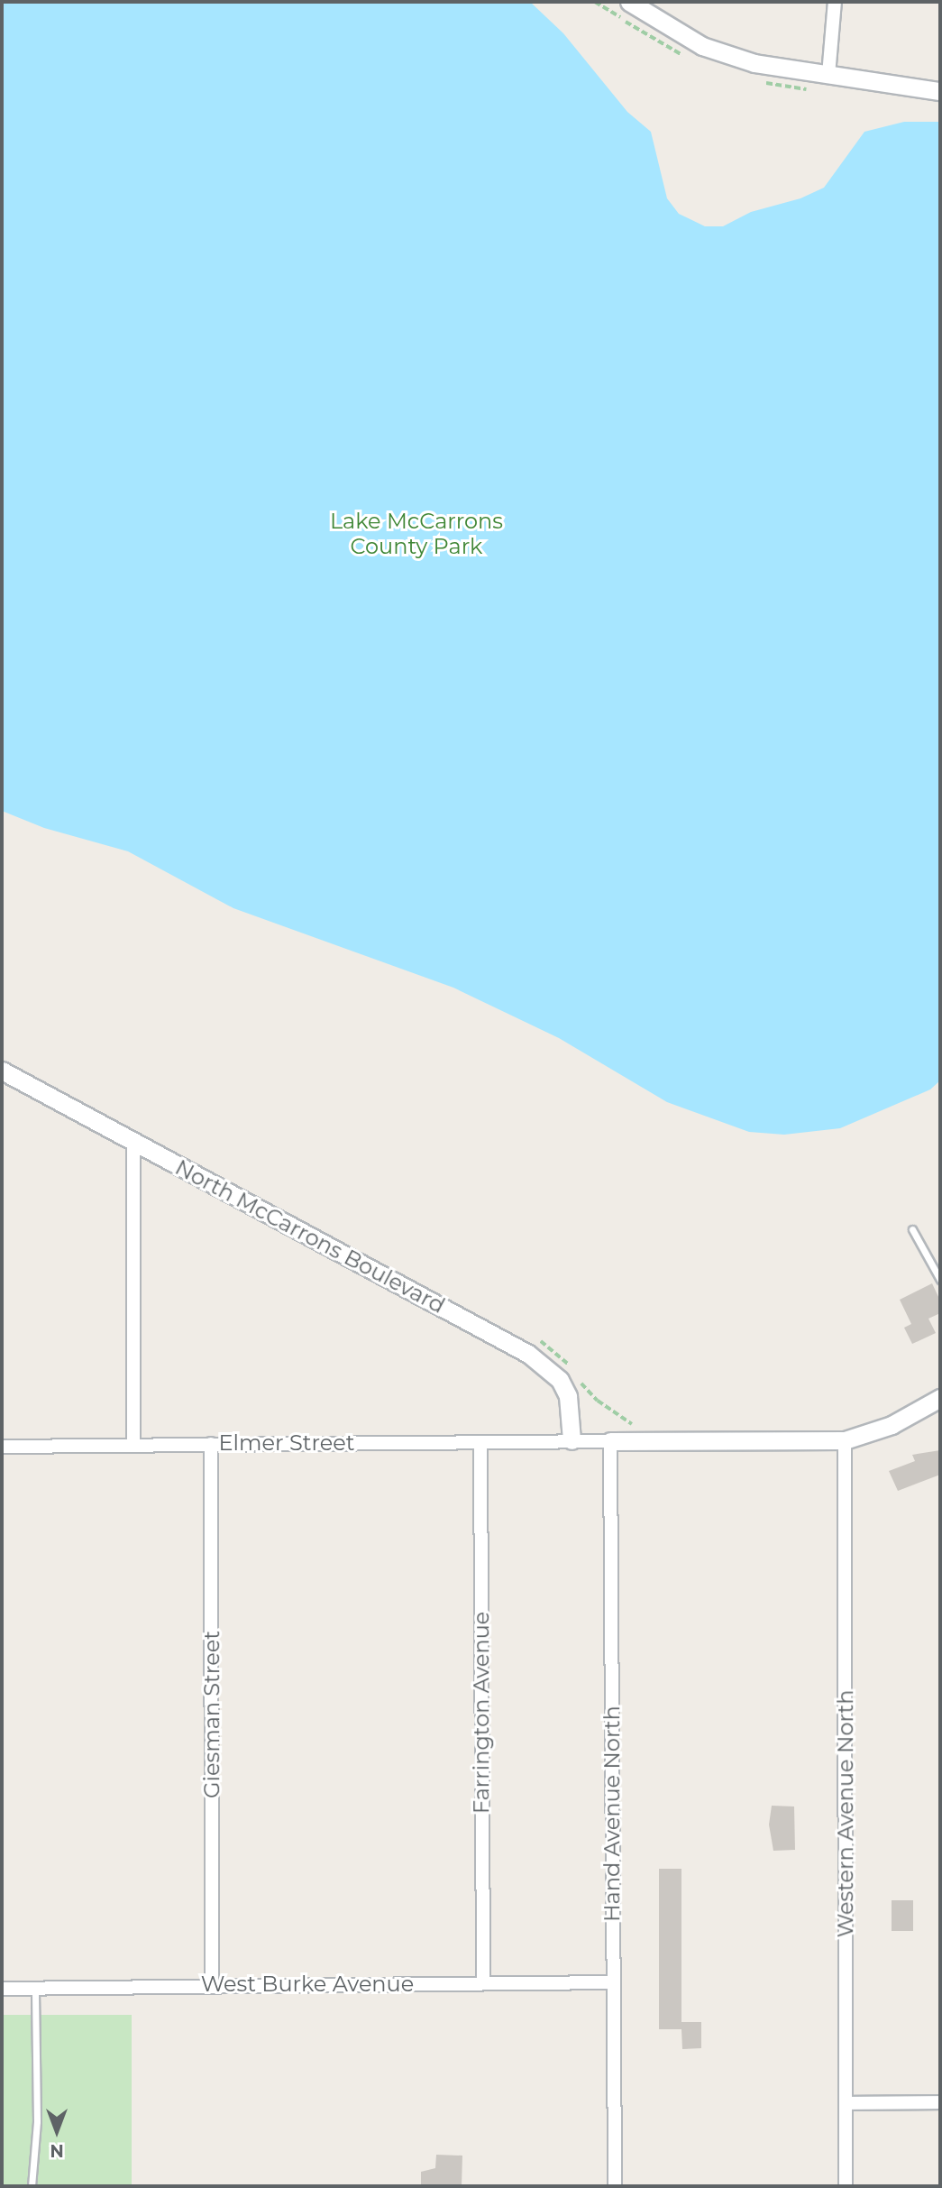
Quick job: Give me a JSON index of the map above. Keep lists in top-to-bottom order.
{
  "streets": {
    "street": [
      "North McCarrons Boulevard",
      "Elmer Street",
      "Farrington Avenue",
      "Giesman Street",
      "Hand Avenue North",
      "Western Avenue North",
      "West Burke Avenue"
    ]
  },
  "crossings": [
    ["North McCarrons Boulevard", "Elmer Street"],
    ["Elmer Street", "Farrington Avenue"],
    ["Elmer Street", "Giesman Street"],
    ["Elmer Street", "Hand Avenue North"],
    ["Farrington Avenue", "West Burke Avenue"],
    ["Giesman Street", "West Burke Avenue"],
    ["Hand Avenue North", "West Burke Avenue"]
  ],
  "parks": ["Lake McCarrons County Park"],
  "north": "bottom"
}
